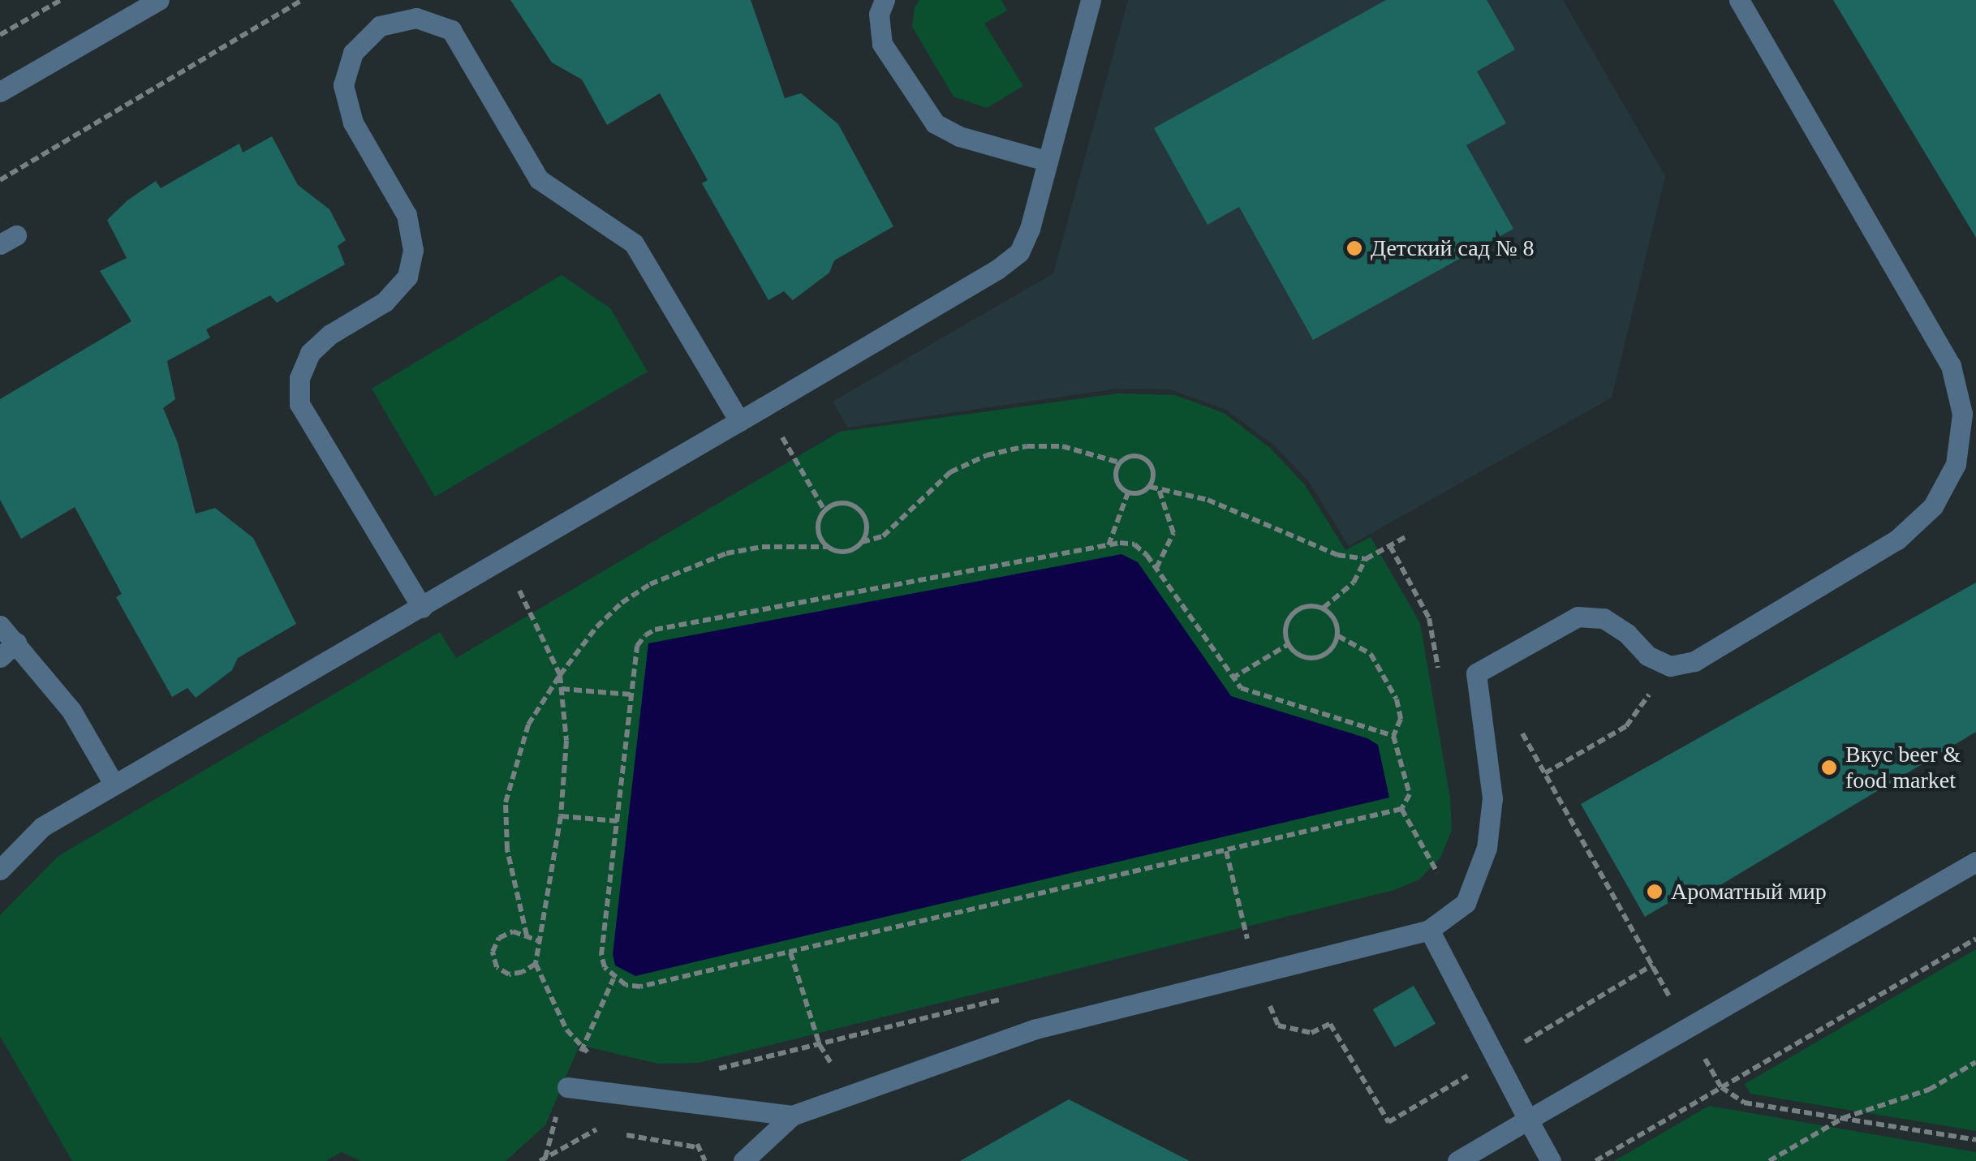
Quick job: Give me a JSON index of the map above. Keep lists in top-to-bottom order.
{
  "places": ["Детский сад № 8", "Вкус beer & food market", "Ароматный мир"]
}
